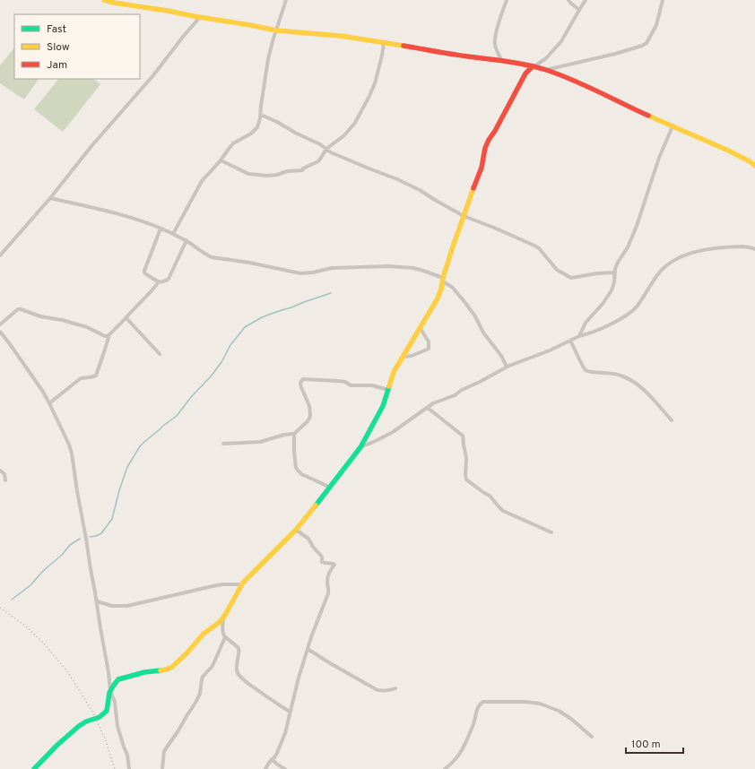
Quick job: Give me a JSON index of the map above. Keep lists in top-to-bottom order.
{
  "legend": ["Fast", "Slow", "Jam"],
  "scale_bar": "100 m"
}
